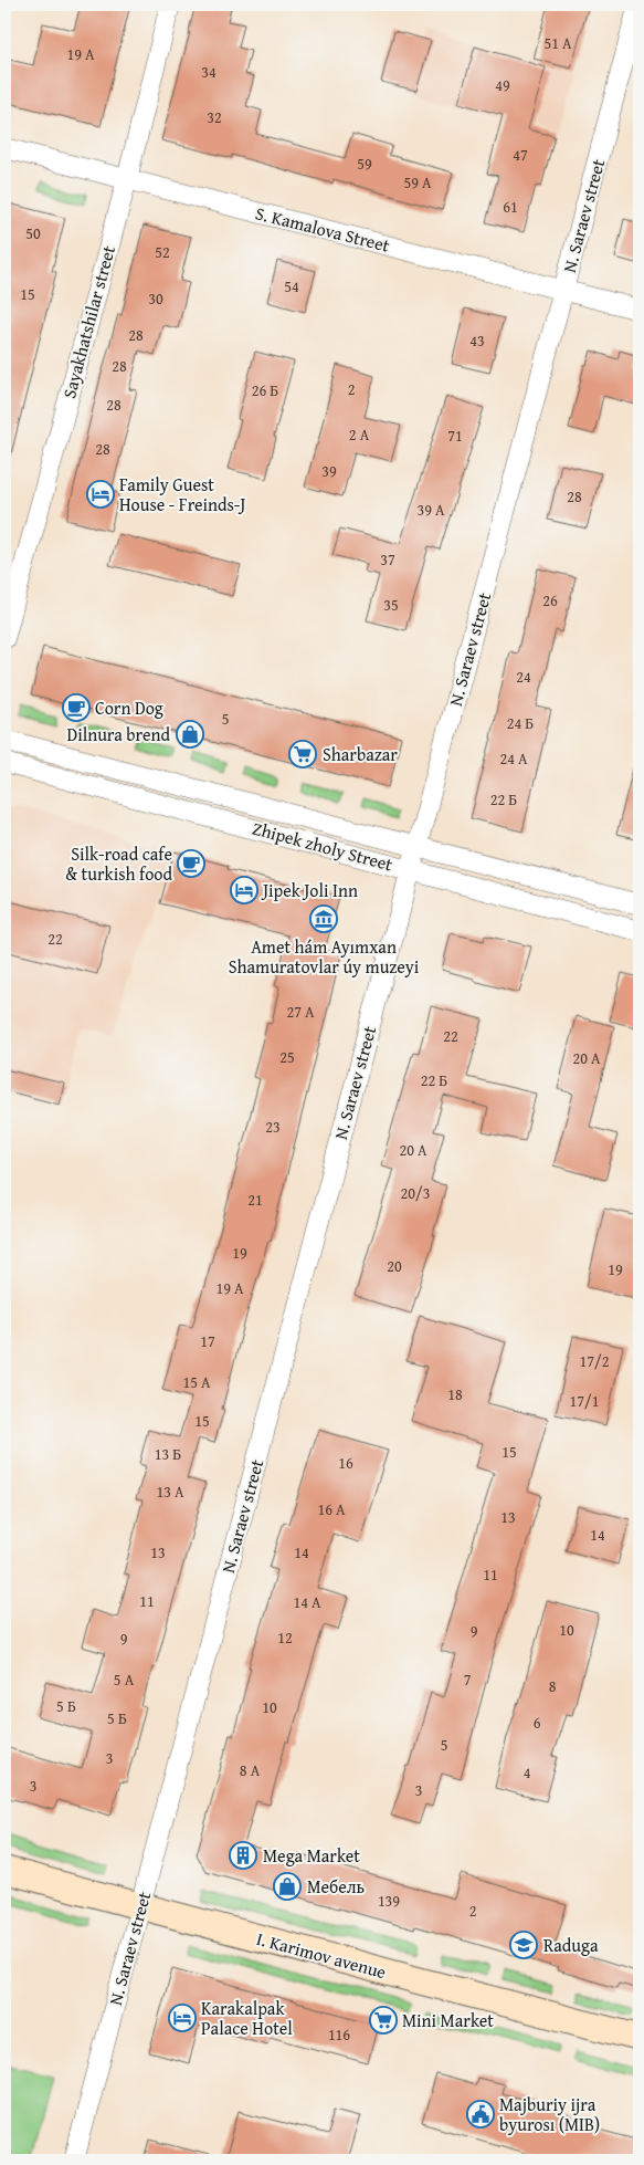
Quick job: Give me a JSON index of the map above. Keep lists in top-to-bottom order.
{
  "streets": {
    "main road": ["I. Karimov avenue"],
    "street": [
      "N. Saraev street",
      "S. Kamalova Street",
      "Sayakhatshilar street",
      "Zhipek zholy Street"
    ]
  },
  "crossings": [
    ["N. Saraev street", "S. Kamalova Street"],
    ["N. Saraev street", "Zhipek zholy Street"],
    ["N. Saraev street", "I. Karimov avenue"],
    ["S. Kamalova Street", "Sayakhatshilar street"]
  ],
  "places": {
    "hotel": ["Family Guest House - Freinds-J", "Jipek Joli Inn", "Karakalpak Palace Hotel"],
    "cafe": ["Corn Dog", "Silk-road cafe & turkish food"],
    "shop": ["Dilnura brend", "Мебель"],
    "supermarket": ["Sharbazar", "Mini Market"],
    "museum": ["Amet hám Ayımxan Shamuratovlar úy muzeyi"],
    "building": ["Mega Market"],
    "school or university": ["Raduga"],
    "public building": ["Majburiy ijra byurosı (MIB)"]
  },
  "house_numbers": [
    "51 А",
    "19 А",
    "34",
    "49",
    "32",
    "47",
    "59",
    "59 А",
    "61",
    "50",
    "52",
    "54",
    "15",
    "30",
    "28",
    "43",
    "28",
    "2",
    "26 Б",
    "28",
    "2 А",
    "71",
    "28",
    "39",
    "28",
    "39 А",
    "37",
    "26",
    "35",
    "24",
    "5",
    "24 Б",
    "24 А",
    "22 Б",
    "22",
    "27 А",
    "22",
    "25",
    "20 А",
    "22 Б",
    "23",
    "20 А",
    "20/3",
    "21",
    "19",
    "20",
    "19",
    "19 А",
    "17",
    "17/2",
    "15 А",
    "18",
    "17/1",
    "15",
    "15",
    "13 Б",
    "16",
    "13 А",
    "16 А",
    "13",
    "14",
    "13",
    "14",
    "11",
    "11",
    "14 А",
    "10",
    "9",
    "12",
    "9",
    "5 А",
    "7",
    "8",
    "5 Б",
    "10",
    "5 Б",
    "6",
    "5",
    "3",
    "8 А",
    "4",
    "3",
    "3",
    "139",
    "2",
    "116"
  ]
}
